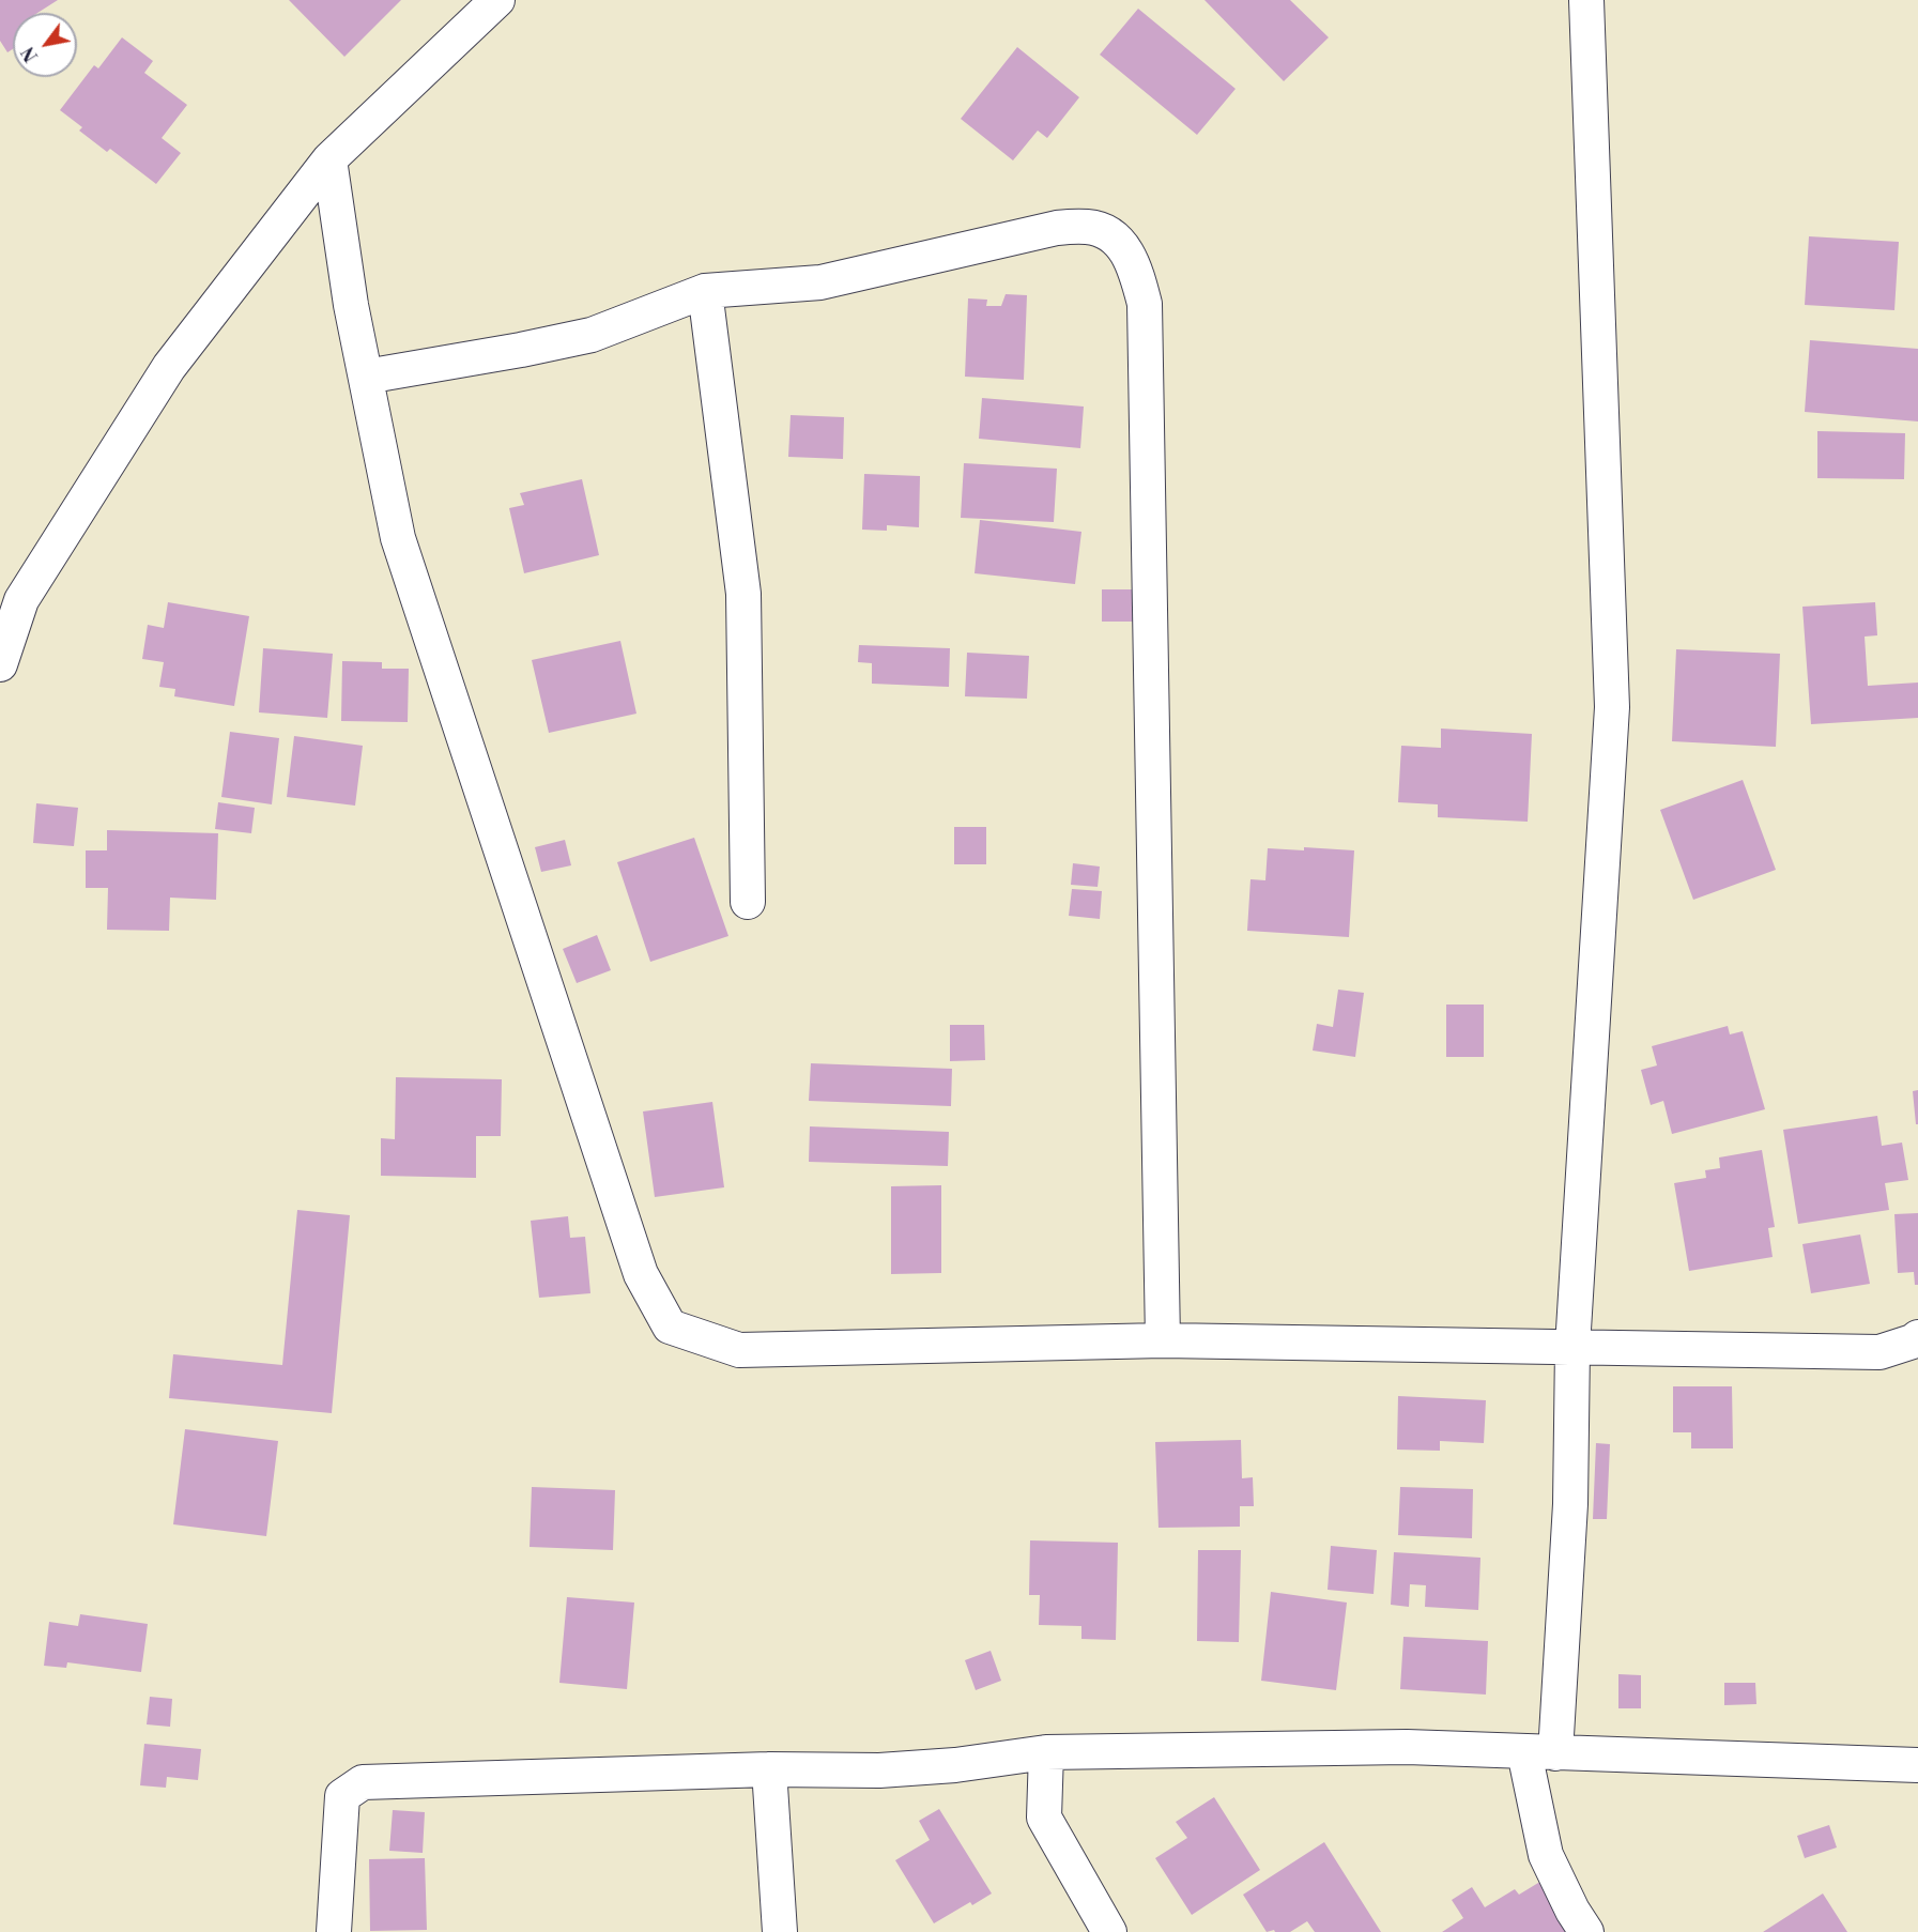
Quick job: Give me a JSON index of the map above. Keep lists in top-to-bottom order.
{
  "north": "bottom left"
}
